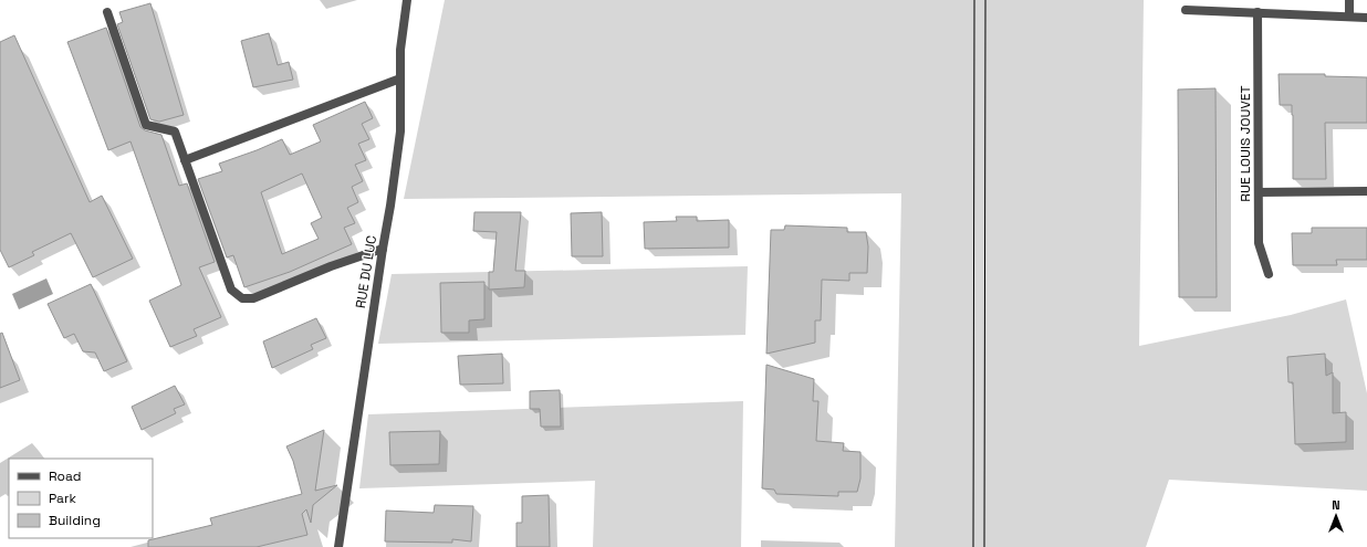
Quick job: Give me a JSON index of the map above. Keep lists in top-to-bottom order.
{
  "streets": {
    "street": ["RUE LOUIS JOUVET", "RUE DU LUC"]
  },
  "legend": ["Road", "Park", "Building"],
  "north": "top"
}
